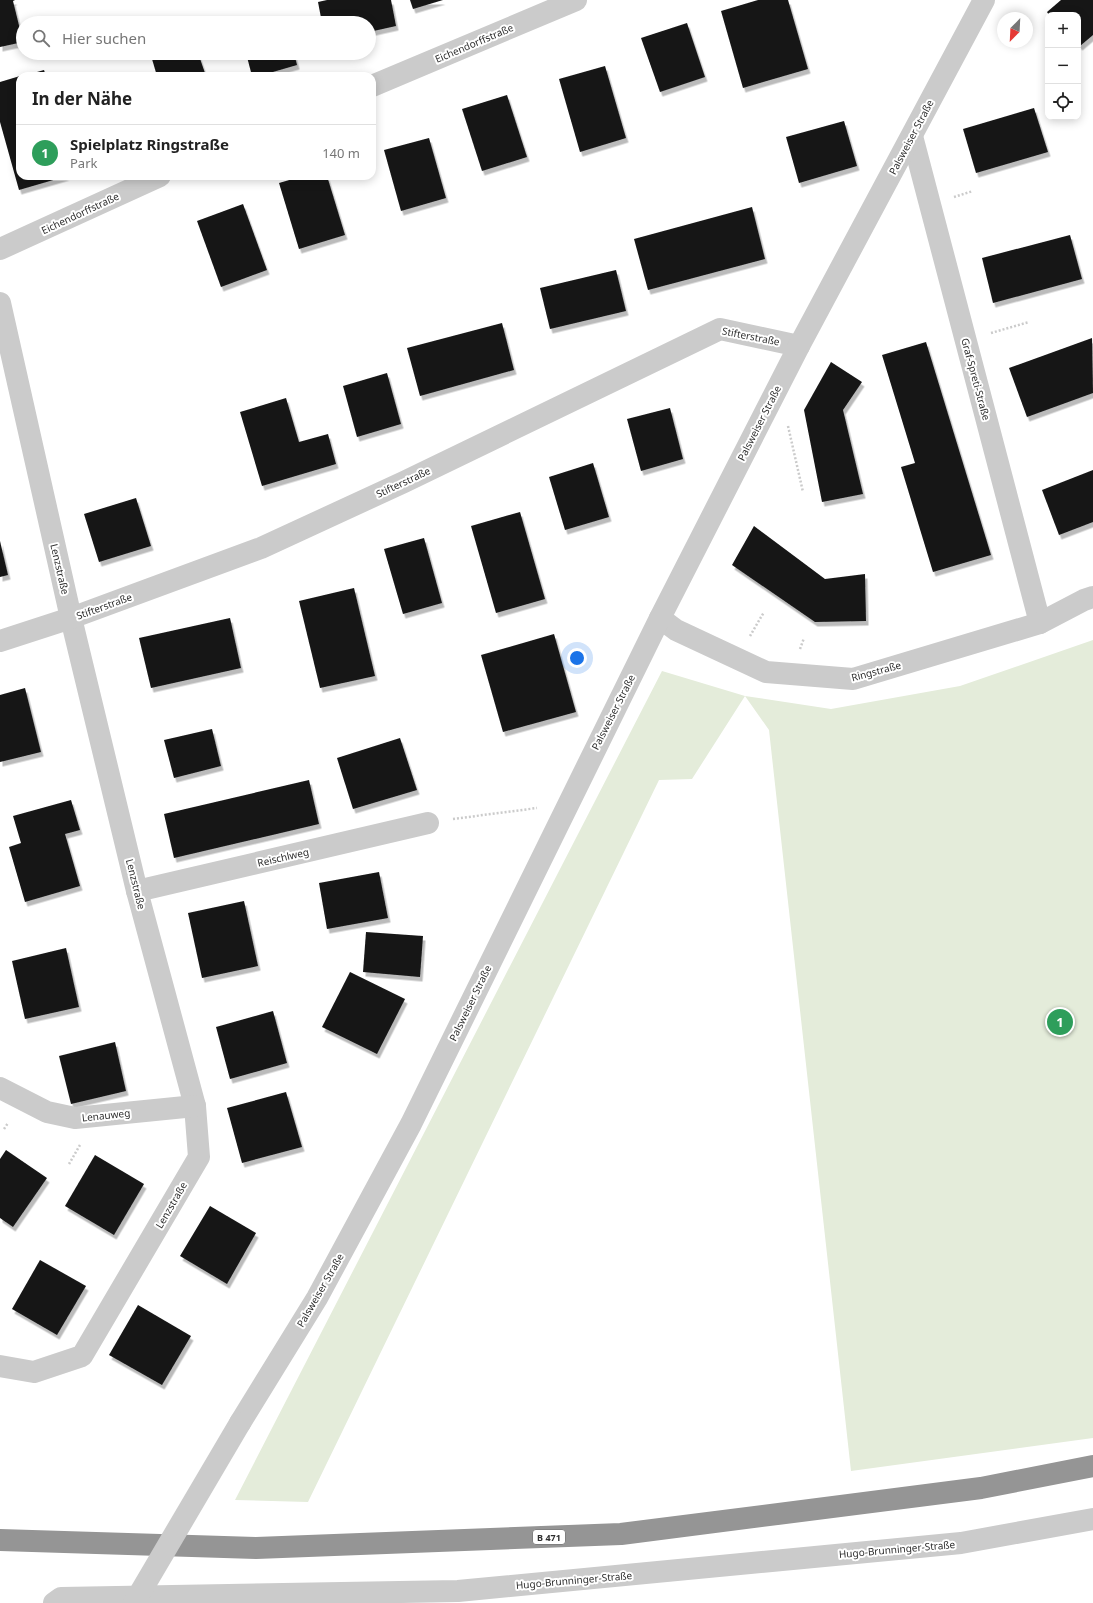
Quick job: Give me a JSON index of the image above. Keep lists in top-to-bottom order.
{
  "streets": {
    "highway": ["B 471"],
    "street": [
      "Eichendorffstraße",
      "Palsweiser Straße",
      "Stifterstraße",
      "Graf-Spreti-Straße",
      "Lenzstraße",
      "Ringstraße",
      "Reischlweg",
      "Lenauweg",
      "Hugo-Brunninger-Straße"
    ]
  },
  "crossings": [
    ["Palsweiser Straße", "Stifterstraße"],
    ["Palsweiser Straße", "Graf-Spreti-Straße"],
    ["Palsweiser Straße", "Ringstraße"],
    ["Stifterstraße", "Lenzstraße"],
    ["Graf-Spreti-Straße", "Ringstraße"],
    ["Lenzstraße", "Reischlweg"],
    ["Lenzstraße", "Lenauweg"]
  ],
  "north": "bottom left",
  "page": {
    "map_buttons": ["+", "−"],
    "search": "Hier suchen",
    "heading": "In der Nähe",
    "list": [
      {
        "mark": "1",
        "name": "Spielplatz Ringstraße",
        "note": "Park",
        "value": "140 m"
      }
    ],
    "pins": "1"
  }
}
